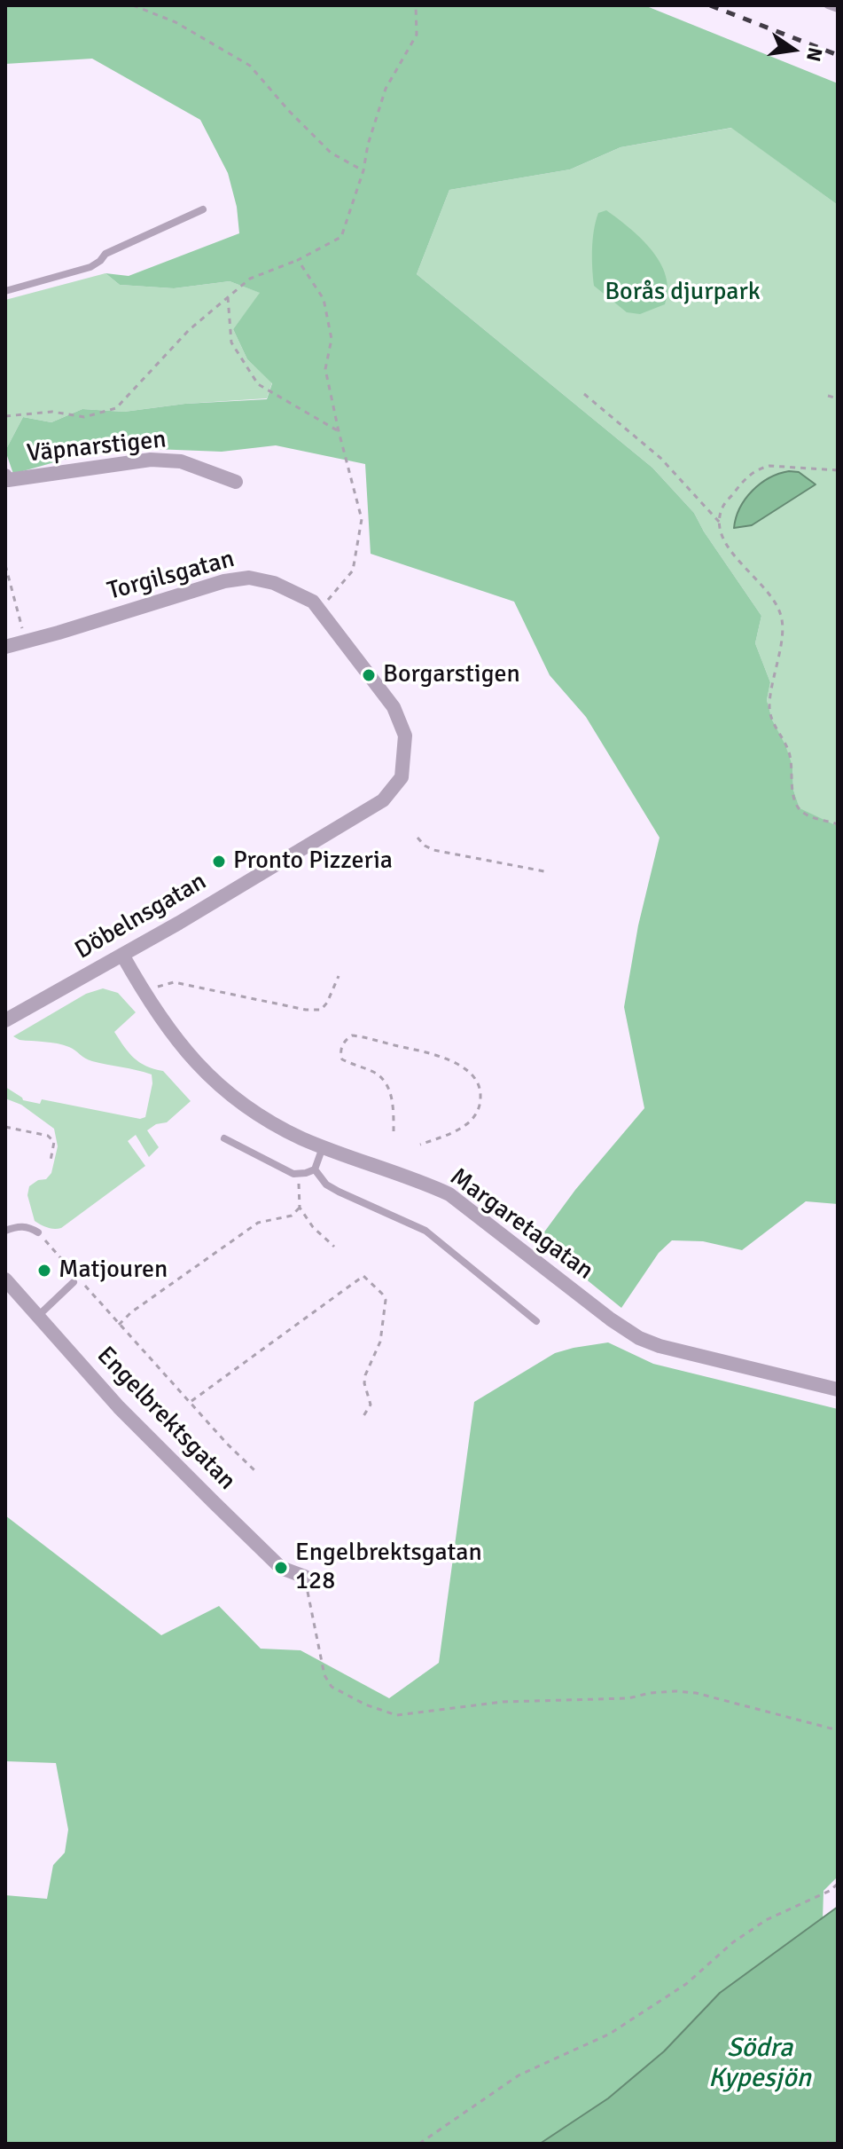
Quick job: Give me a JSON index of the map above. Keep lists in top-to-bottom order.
{
  "streets": {
    "street": [
      "Väpnarstigen",
      "Torgilsgatan",
      "Döbelnsgatan",
      "Margaretagatan",
      "Engelbrektsgatan"
    ]
  },
  "crossings": [
    ["Torgilsgatan", "Döbelnsgatan"],
    ["Döbelnsgatan", "Margaretagatan"]
  ],
  "water": ["Södra Kypesjön"],
  "parks": ["Borås djurpark"],
  "places": [
    "Borgarstigen",
    "Pronto Pizzeria",
    "Matjouren",
    "Engelbrektsgatan 128"
  ],
  "north": "right"
}
